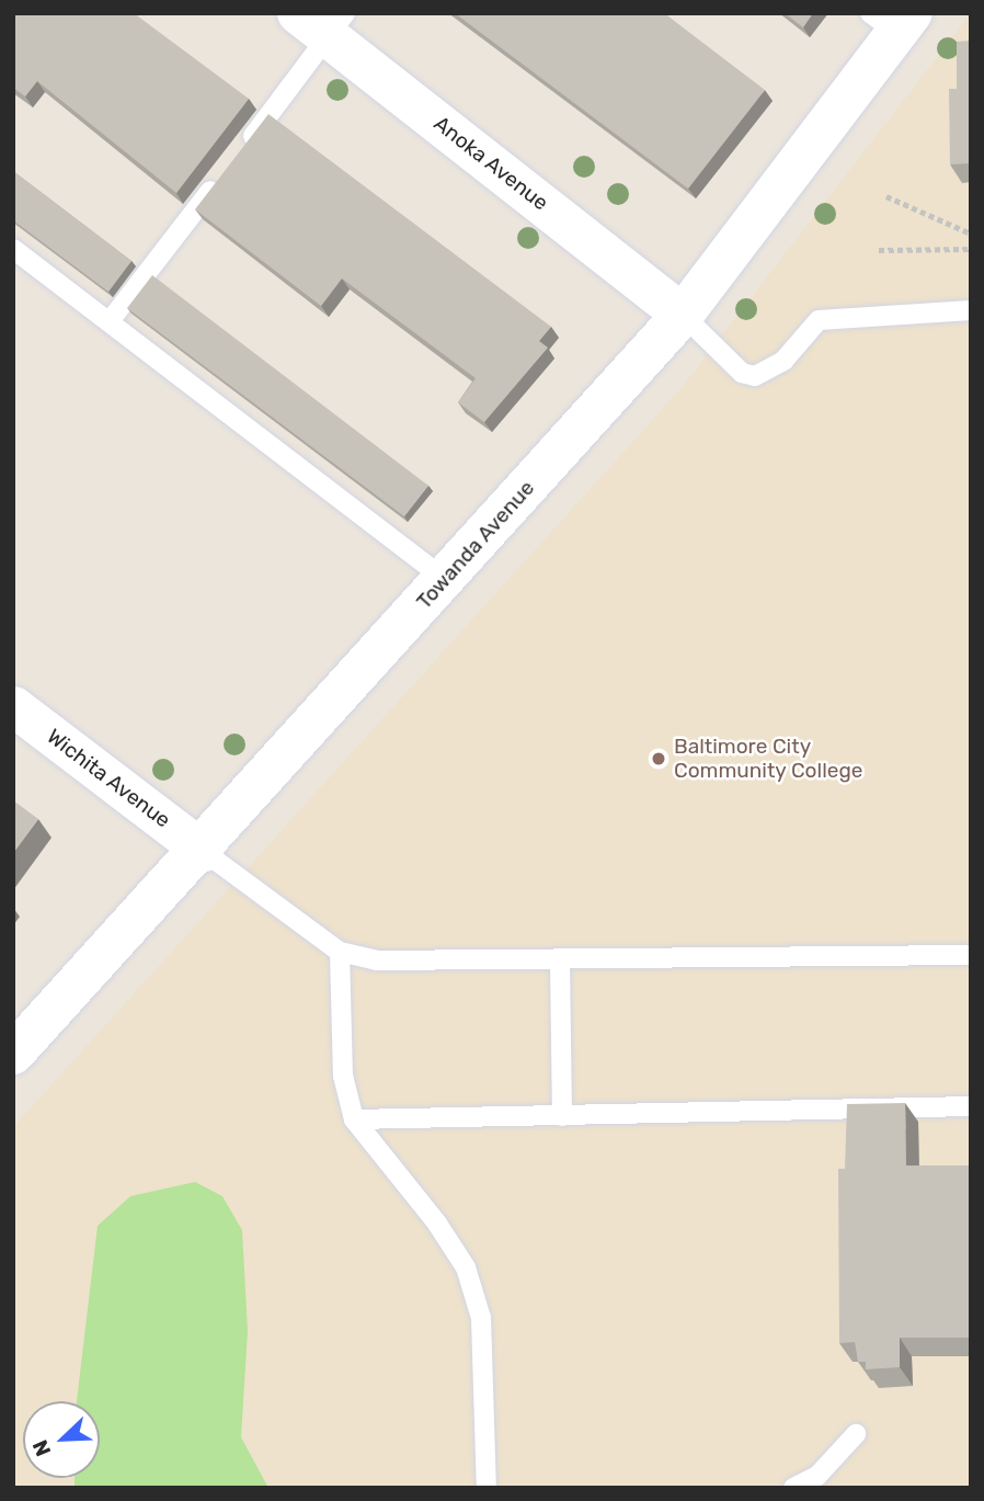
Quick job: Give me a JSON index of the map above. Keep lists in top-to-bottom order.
{
  "streets": {
    "street": ["Anoka Avenue", "Towanda Avenue", "Wichita Avenue"]
  },
  "crossings": [
    ["Anoka Avenue", "Towanda Avenue"],
    ["Towanda Avenue", "Wichita Avenue"]
  ],
  "places": ["Baltimore City Community College"],
  "north": "bottom left"
}
